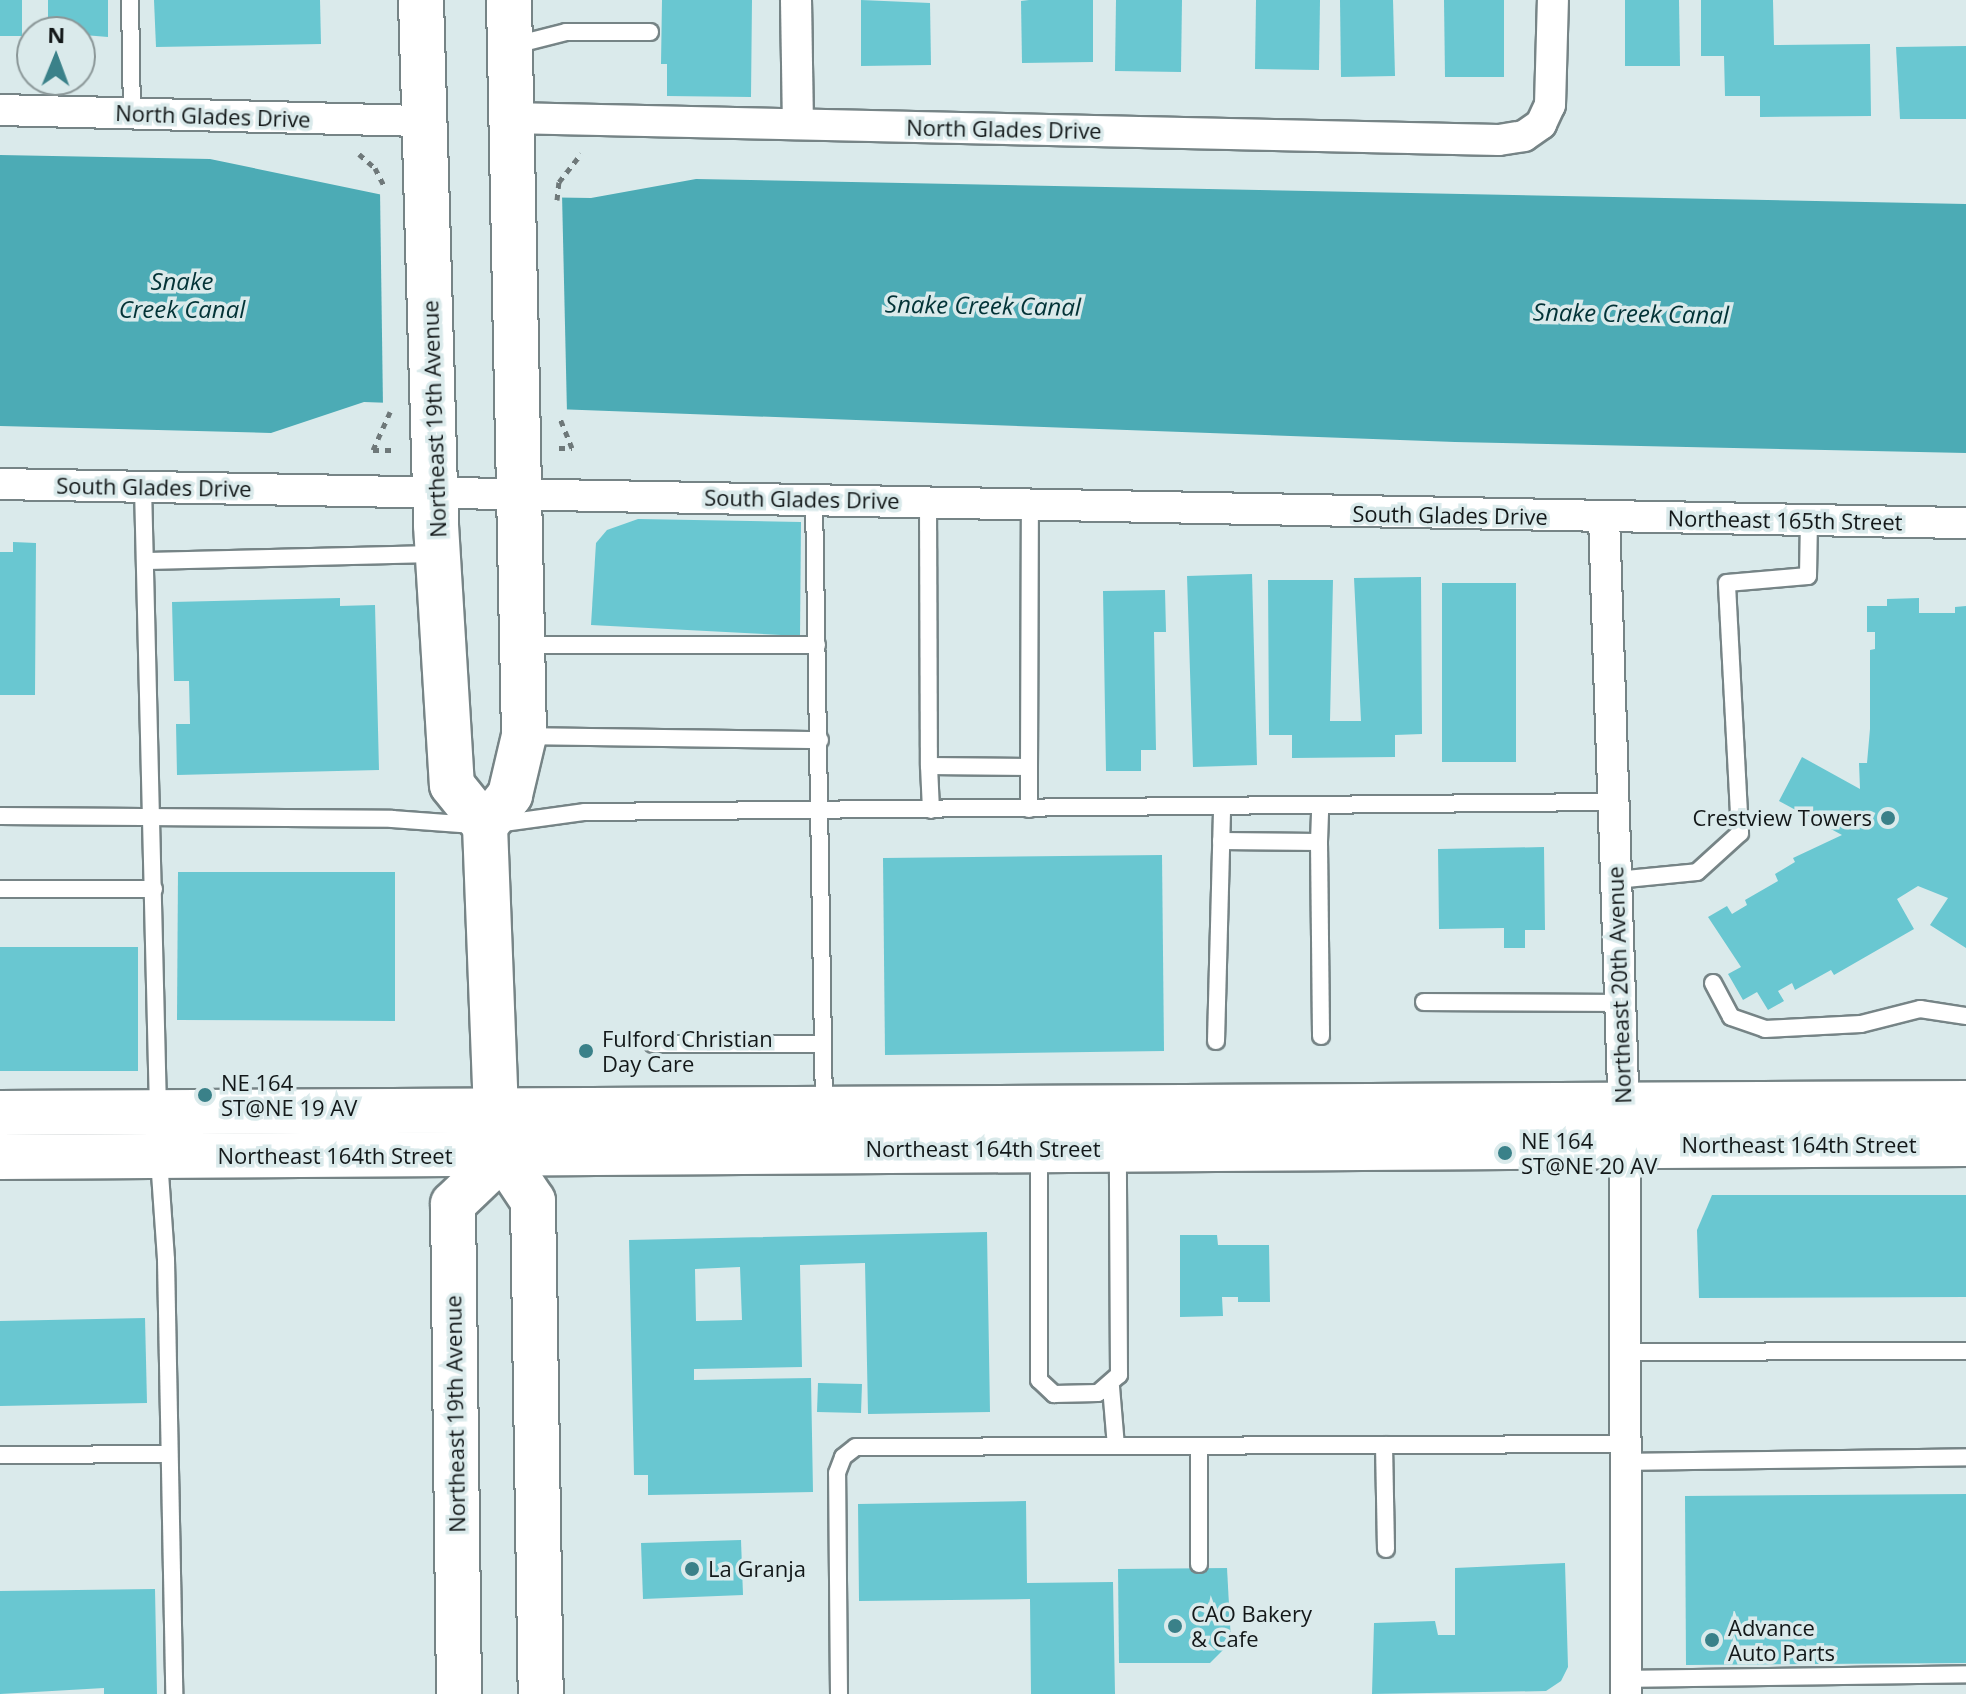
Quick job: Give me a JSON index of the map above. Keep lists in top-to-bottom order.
{
  "streets": {
    "street": [
      "North Glades Drive",
      "Northeast 19th Avenue",
      "South Glades Drive",
      "Northeast 165th Street",
      "Northeast 20th Avenue",
      "Northeast 164th Street"
    ]
  },
  "crossings": [
    ["North Glades Drive", "Northeast 19th Avenue"],
    ["Northeast 19th Avenue", "South Glades Drive"],
    ["Northeast 19th Avenue", "Northeast 164th Street"],
    ["South Glades Drive", "Northeast 165th Street"],
    ["South Glades Drive", "Northeast 20th Avenue"],
    ["Northeast 165th Street", "Northeast 20th Avenue"],
    ["Northeast 20th Avenue", "Northeast 164th Street"]
  ],
  "water": ["Snake Creek Canal"],
  "places": [
    "Crestview Towers",
    "Fulford Christian Day Care",
    "NE 164 ST@NE 19 AV",
    "NE 164 ST@NE 20 AV",
    "La Granja",
    "CAO Bakery & Cafe",
    "Advance Auto Parts"
  ],
  "north": "top"
}
